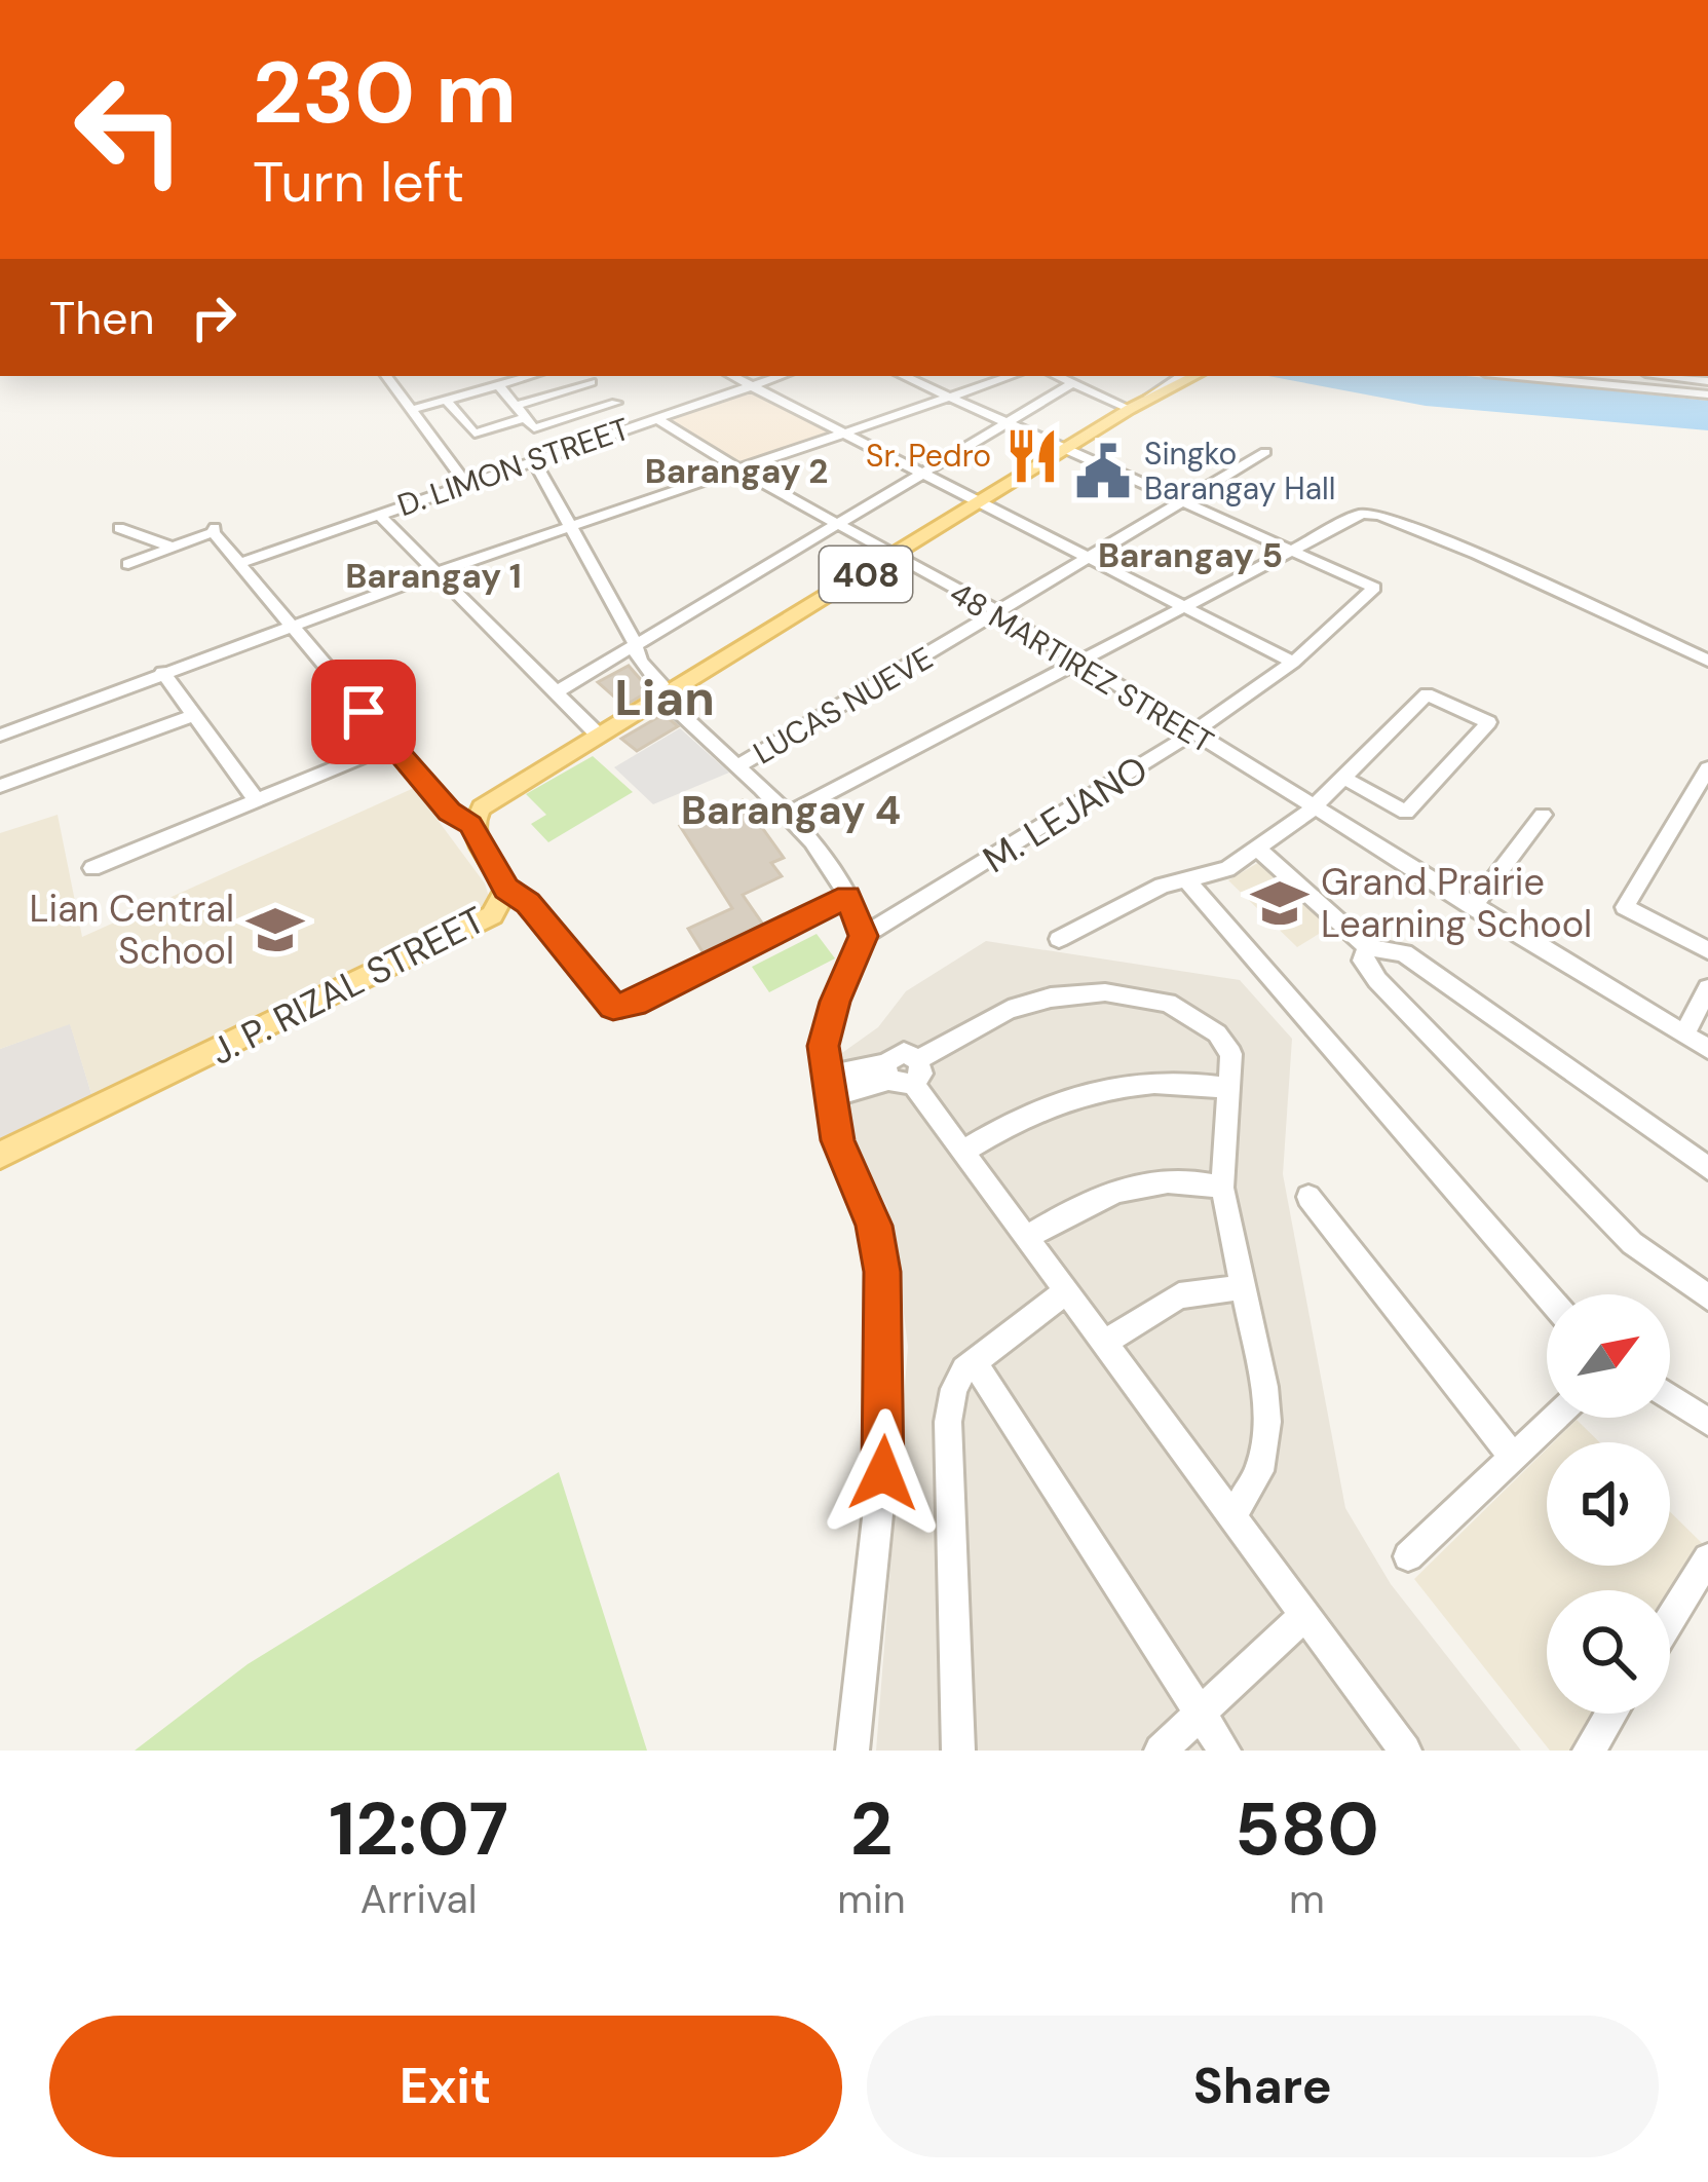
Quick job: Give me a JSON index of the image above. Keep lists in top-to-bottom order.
{
  "streets": {
    "main road": ["408", "J. P. RIZAL STREET"],
    "street": [
      "D. LIMON STREET",
      "48 MARTIREZ STREET",
      "LUCAS NUEVE",
      "M. LEJANO"
    ]
  },
  "crossings": [
    ["D. LIMON STREET", "48 MARTIREZ STREET"],
    ["408", "48 MARTIREZ STREET"],
    ["408", "J. P. RIZAL STREET"],
    ["48 MARTIREZ STREET", "LUCAS NUEVE"],
    ["48 MARTIREZ STREET", "M. LEJANO"]
  ],
  "districts": [
    "Barangay 2",
    "Barangay 5",
    "Barangay 1",
    "Lian",
    "Barangay 4"
  ],
  "places": {
    "restaurant": ["Sr. Pedro"],
    "public building": ["Singko Barangay Hall"],
    "school or university": ["Grand Prairie Learning School", "Lian Central School"]
  },
  "north": "top right",
  "page": {
    "turn": ["230 m", "Turn left"],
    "then": "Then",
    "eta": [
      "12:07",
      "Arrival",
      "2",
      "min",
      "580",
      "m"
    ],
    "buttons": ["Exit", "Share"]
  }
}
